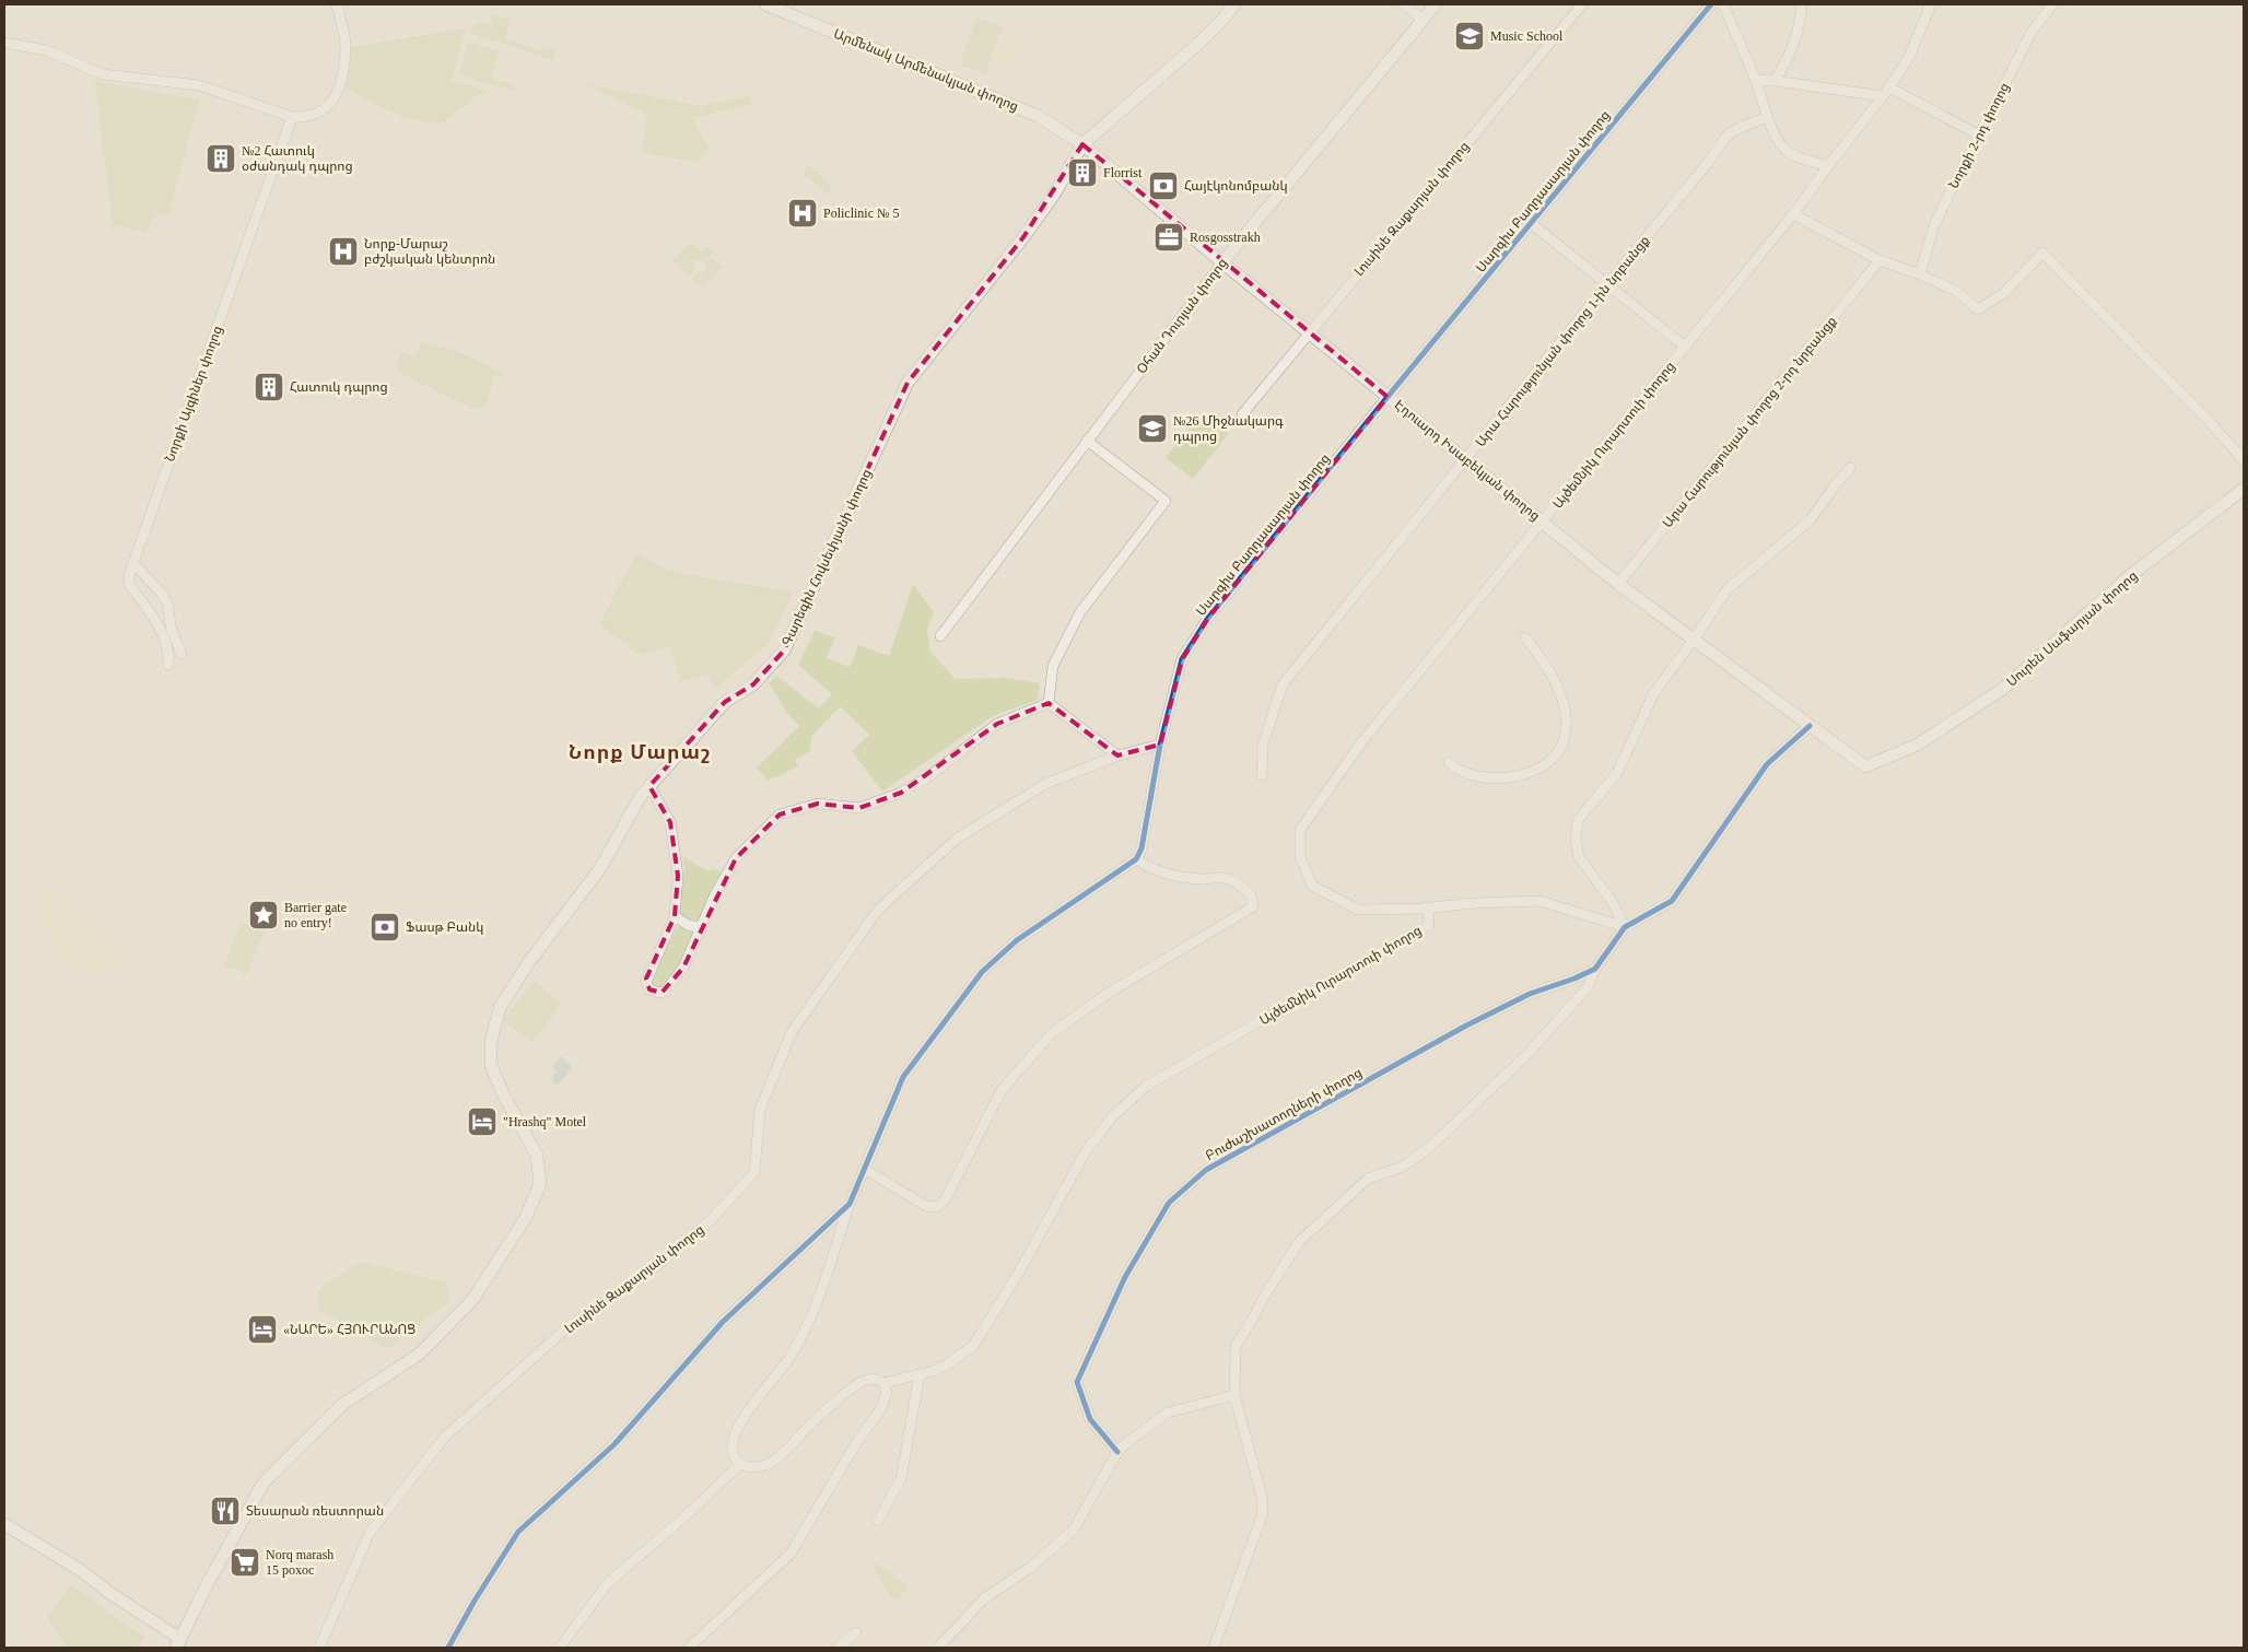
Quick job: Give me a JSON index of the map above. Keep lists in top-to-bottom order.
{
  "streets": {
    "main road": [
      "Արմենակ Արմենակյան փողոց",
      "Օհան Դուրյան փողոց",
      "Էդուարդ Իսաբեկյան փողոց",
      "Գարեգին Հովսեփյանի փողոց",
      "Սուրեն Սաֆարյան փողոց"
    ],
    "street": [
      "Նորքի 2-րդ փողոց",
      "Սարգիս Բաղդասարյան փողոց",
      "Լուսինե Զաքարյան փողոց",
      "Արա Հարությունյան փողոց 1-ին նրբանցք",
      "Նորքի Այգիներ փողոց",
      "Արա Հարությունյան փողոց 2-րդ նրբանցք",
      "Այծեմնիկ Ուրարտուի փողոց",
      "Բուժաշխատողների փողոց"
    ]
  },
  "crossings": [
    ["Արմենակ Արմենակյան փողոց", "Էդուարդ Իսաբեկյան փողոց"],
    ["Արմենակ Արմենակյան փողոց", "Գարեգին Հովսեփյանի փողոց"],
    ["Սարգիս Բաղդասարյան փողոց", "Լուսինե Զաքարյան փողոց"],
    ["Սարգիս Բաղդասարյան փողոց", "Էդուարդ Իսաբեկյան փողոց"],
    ["Լուսինե Զաքարյան փողոց", "Էդուարդ Իսաբեկյան փողոց"],
    ["Օհան Դուրյան փողոց", "Էդուարդ Իսաբեկյան փողոց"],
    ["Արա Հարությունյան փողոց 1-ին նրբանցք", "Էդուարդ Իսաբեկյան փողոց"],
    ["Արա Հարությունյան փողոց 2-րդ նրբանցք", "Էդուարդ Իսաբեկյան փողոց"],
    ["Այծեմնիկ Ուրարտուի փողոց", "Էդուարդ Իսաբեկյան փողոց"],
    ["Էդուարդ Իսաբեկյան փողոց", "Գարեգին Հովսեփյանի փողոց"],
    ["Էդուարդ Իսաբեկյան փողոց", "Սուրեն Սաֆարյան փողոց"]
  ],
  "districts": ["Նորք Մարաշ"],
  "places": {
    "school or university": ["Music School", "№26 Միջնակարգ դպրոց"],
    "building": ["№2 Հատուկ օժանդակ դպրոց", "Florrist", "Հատուկ դպրոց"],
    "bank": ["Հայէկոնոմբանկ", "Ֆասթ Բանկ"],
    "hospital": ["Policlinic № 5", "Նորք-Մարաշ բժշկական կենտրոն"],
    "office": ["Rosgosstrakh"],
    "place": ["Barrier gate no entry!"],
    "hotel": ["\"Hrashq\" Motel", "«ՆԱՐԵ» ՀՅՈՒՐԱՆՈՑ"],
    "restaurant": ["Տեսարան ռեստորան"],
    "supermarket": ["Norq marash 15 poxoc"]
  }
}
